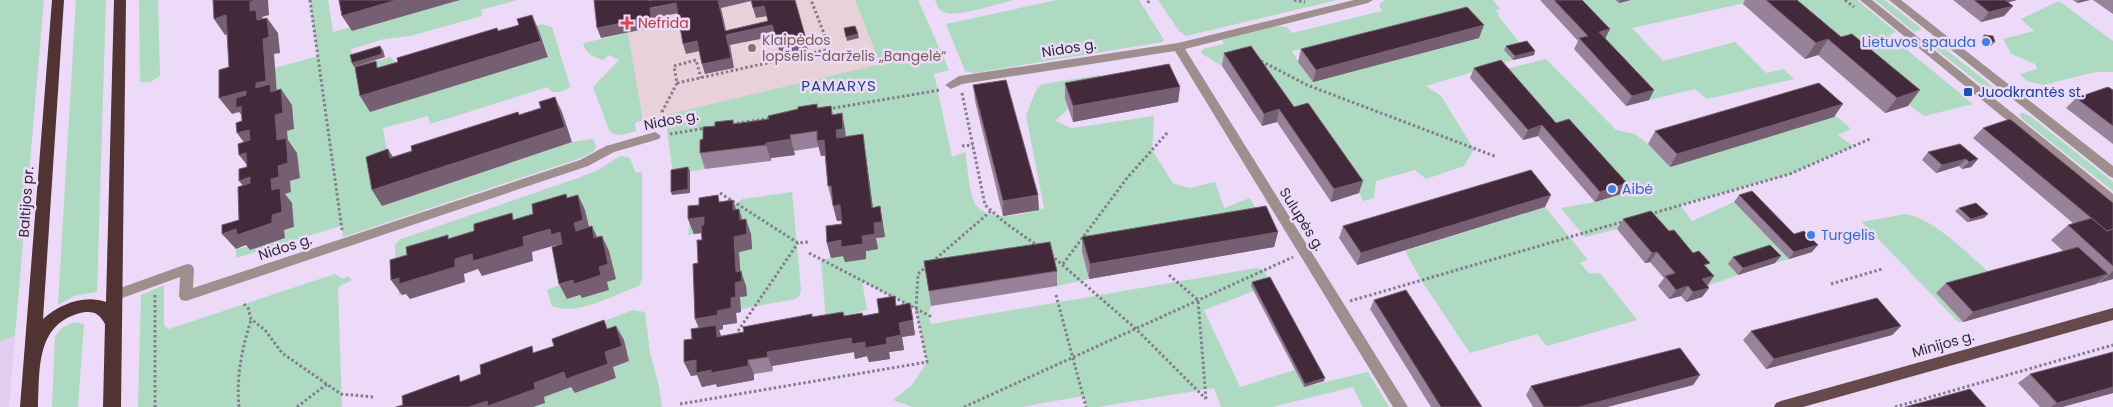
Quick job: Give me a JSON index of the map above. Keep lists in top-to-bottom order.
{
  "streets": {
    "highway": ["Baltijos pr."],
    "main road": ["Minijos g."],
    "street": ["Nidos g.", "Sulupės g."]
  },
  "crossings": [
    ["Nidos g.", "Sulupės g."]
  ],
  "districts": ["PAMARYS"],
  "places": {
    "health": ["Nefrida"],
    "other": [
      "Lietuvos spauda",
      "Klaipėdos lopšelis-darželis „Bangelė“",
      "Aibė",
      "Turgelis"
    ],
    "transit": ["Juodkrantės st."]
  }
}
